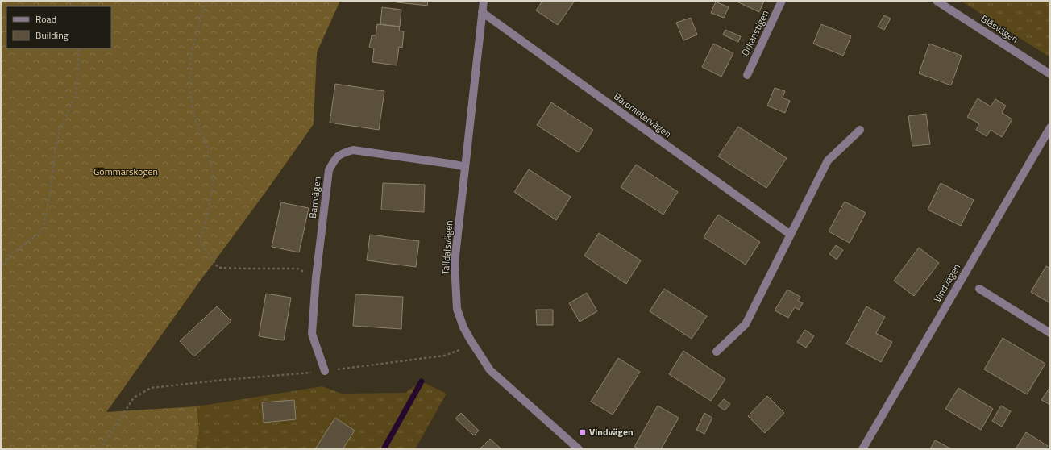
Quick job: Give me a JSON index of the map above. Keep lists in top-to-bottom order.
{
  "streets": {
    "street": [
      "Blåsvägen",
      "Orkanstigen",
      "Barometervägen",
      "Barrvägen",
      "Talldalsvägen",
      "Vindvägen"
    ]
  },
  "crossings": [
    ["Barometervägen", "Talldalsvägen"],
    ["Barrvägen", "Talldalsvägen"]
  ],
  "parks": ["Gömmarskogen"],
  "places": {
    "transit": ["Vindvägen"]
  },
  "legend": ["Road", "Building"]
}
